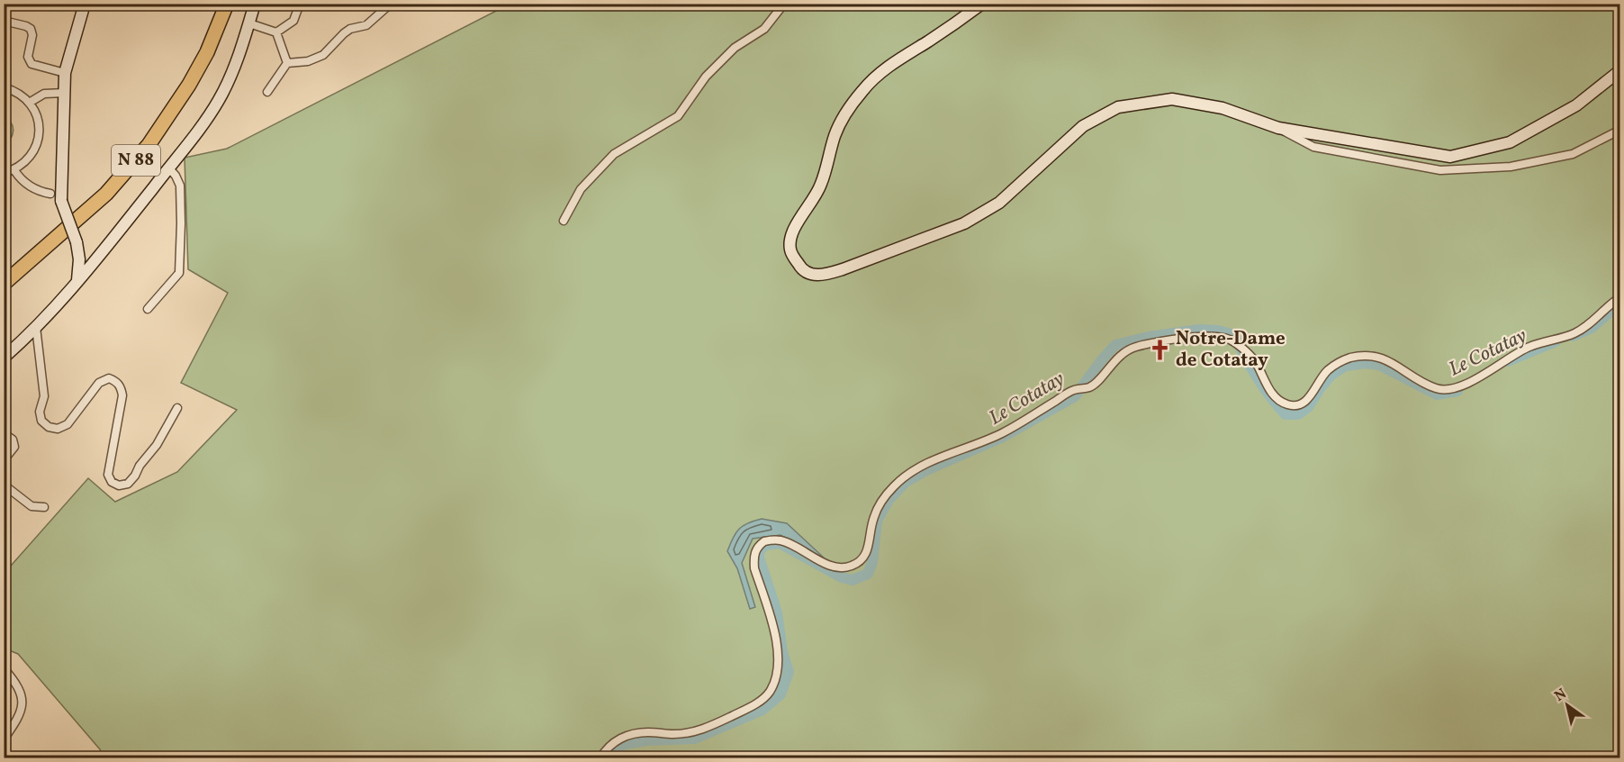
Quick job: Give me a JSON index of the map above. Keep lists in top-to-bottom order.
{
  "streets": {
    "highway": ["N 88"]
  },
  "water": ["Le Cotatay"],
  "places": {
    "church": ["Notre-Dame de Cotatay"]
  },
  "north": "top left"
}
